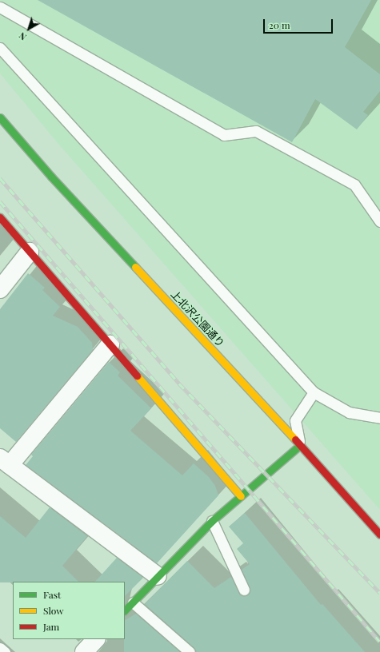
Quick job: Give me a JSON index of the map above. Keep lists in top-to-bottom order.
{
  "streets": {
    "street": ["上北沢公園通り"]
  },
  "legend": ["Fast", "Slow", "Jam"],
  "scale_bar": "20 m",
  "north": "bottom left"
}
